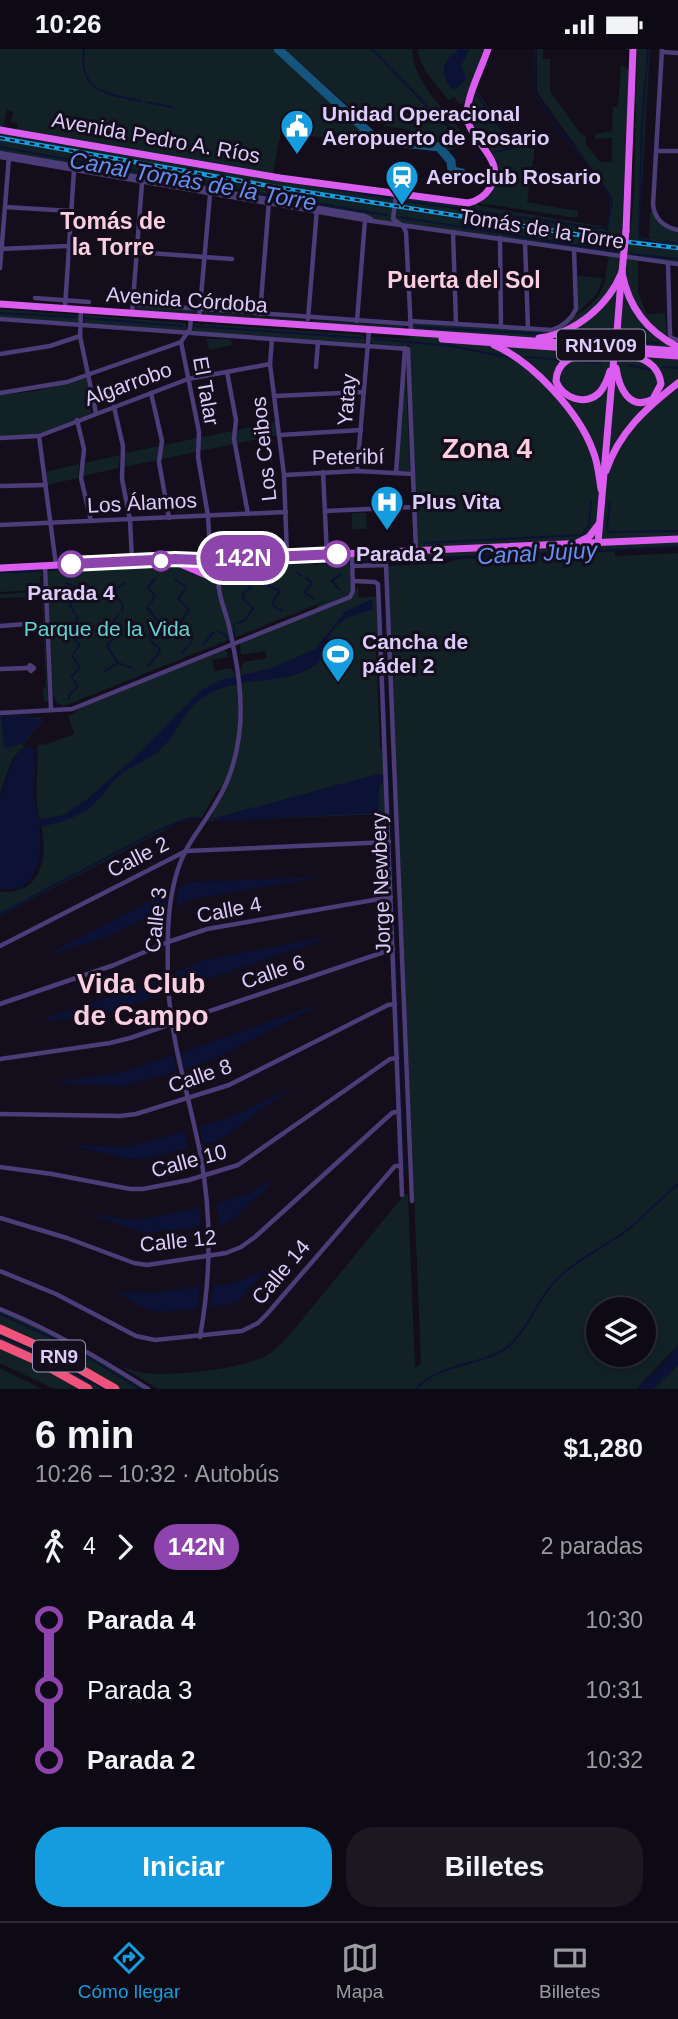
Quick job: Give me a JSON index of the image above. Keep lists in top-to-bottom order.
{
  "streets": {
    "highway": ["RN9"],
    "main road": ["Avenida Pedro A. Ríos", "Avenida Córdoba", "RN1V09"],
    "street": [
      "Tomás de la Torre",
      "Algarrobo",
      "El Talar",
      "Yatay",
      "Los Ceibos",
      "Peteribí",
      "Los Álamos",
      "Calle 2",
      "Jorge Newbery",
      "Calle 4",
      "Calle 3",
      "Calle 6",
      "Calle 8",
      "Calle 10",
      "Calle 12",
      "Calle 14"
    ]
  },
  "crossings": [
    ["Avenida Córdoba", "Yatay"],
    ["Algarrobo", "El Talar"],
    ["Algarrobo", "Los Ceibos"],
    ["El Talar", "Los Álamos"],
    ["Yatay", "Peteribí"],
    ["Los Ceibos", "Peteribí"],
    ["Los Ceibos", "Los Álamos"],
    ["Calle 2", "Calle 3"],
    ["Calle 4", "Calle 3"],
    ["Calle 3", "Calle 6"],
    ["Calle 3", "Calle 8"],
    ["Calle 3", "Calle 10"],
    ["Calle 3", "Calle 12"],
    ["Calle 3", "Calle 14"]
  ],
  "districts": [
    "Tomás de la Torre",
    "Puerta del Sol",
    "Zona 4",
    "Vida Club de Campo"
  ],
  "water": ["Canal Tomás de la Torre", "Canal Jujuy"],
  "parks": ["Parque de la Vida"],
  "places": {
    "public building": ["Unidad Operacional Aeropuerto de Rosario"],
    "station": ["Aeroclub Rosario"],
    "hospital": ["Plus Vita"],
    "other": ["Parada 2", "Parada 4"],
    "sports": ["Cancha de pádel 2"]
  },
  "lines": ["bus line 142N"],
  "page": {
    "status": "10:26",
    "on_map": "142N",
    "heading": ["6 min", "10:26 – 10:32 · Autobús", "$1,280"],
    "legs": ["4", "142N", "2 paradas"],
    "list": [
      {
        "name": "Parada 4",
        "value": "10:30"
      },
      {
        "name": "Parada 3",
        "value": "10:31"
      },
      {
        "name": "Parada 2",
        "value": "10:32"
      }
    ],
    "buttons": ["Iniciar", "Billetes"],
    "tabs": ["Cómo llegar", "Mapa", "Billetes"]
  }
}
